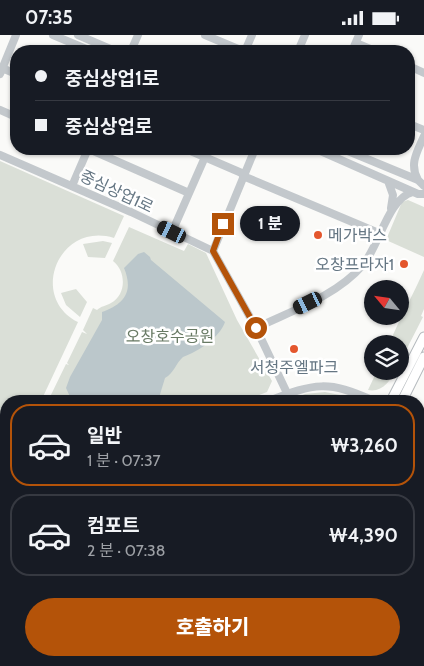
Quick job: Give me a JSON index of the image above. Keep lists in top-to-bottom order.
{
  "streets": {
    "street": ["중심상업1로"]
  },
  "parks": ["오창호수공원"],
  "places": ["메가박스", "오창프라자1", "서청주엘파크"],
  "north": "top left",
  "page": {
    "status": "07:35",
    "banner": ["중심상업1로", "중심상업로"],
    "bubble": "1 분",
    "list": [
      {
        "name": "일반",
        "note": "1 분 · 07:37",
        "value": "₩3,260"
      },
      {
        "name": "컴포트",
        "note": "2 분 · 07:38",
        "value": "₩4,390"
      }
    ],
    "buttons": "호출하기"
  }
}
